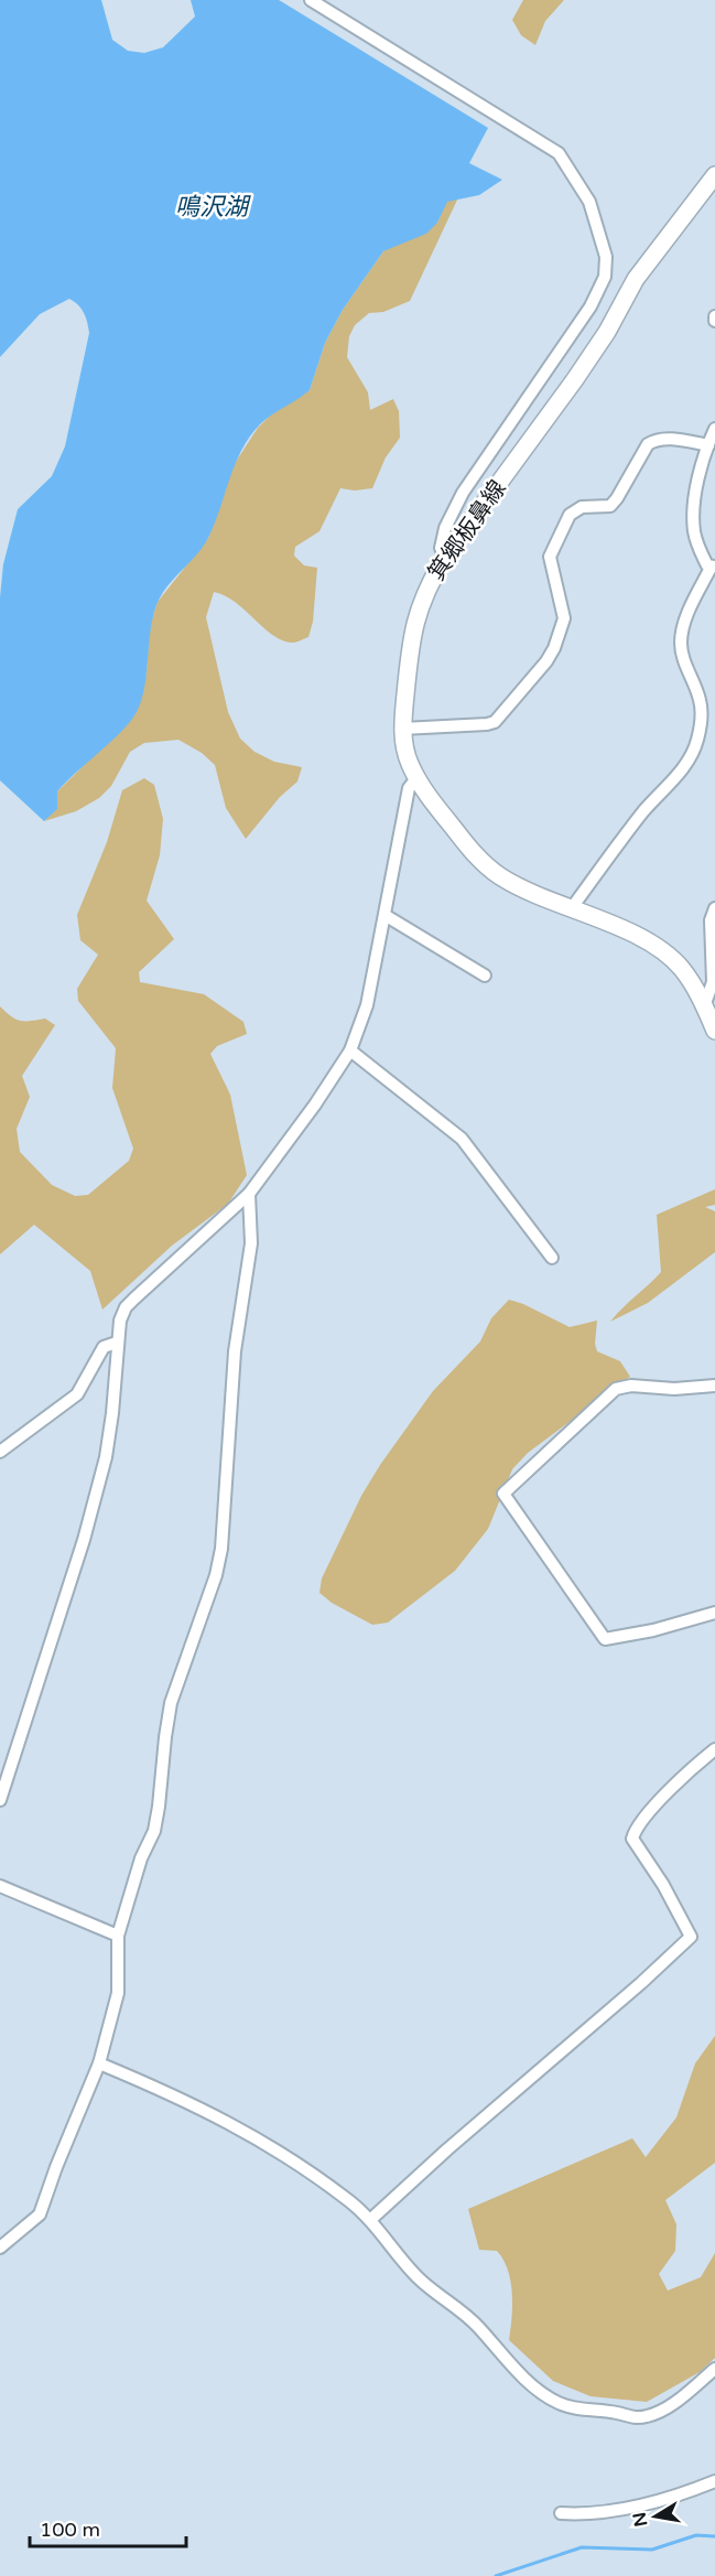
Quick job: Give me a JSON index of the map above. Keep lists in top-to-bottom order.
{
  "streets": {
    "main road": ["箕郷板鼻線"]
  },
  "water": ["鳴沢湖"],
  "scale_bar": "100 m",
  "north": "left"
}
